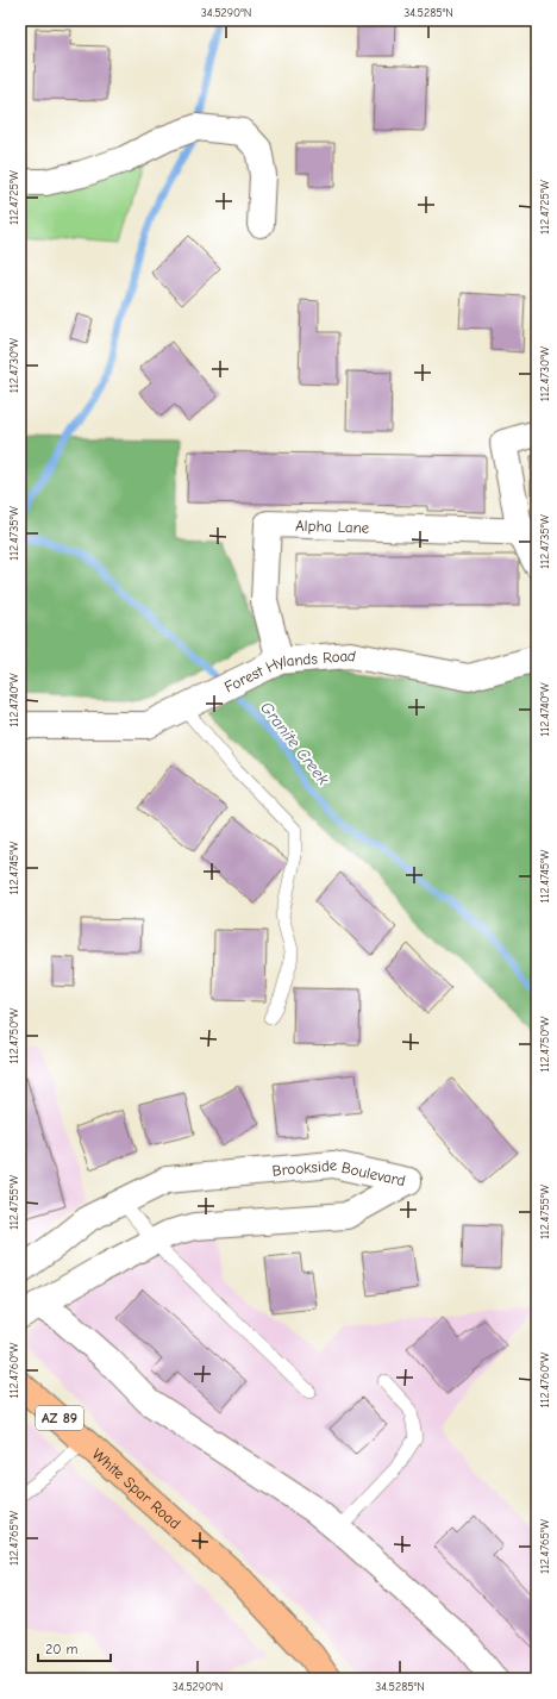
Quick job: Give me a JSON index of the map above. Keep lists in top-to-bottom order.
{
  "streets": {
    "main road": ["AZ 89", "White Spar Road"],
    "street": ["Alpha Lane", "Forest Hylands Road", "Brookside Boulevard"]
  },
  "crossings": [
    ["Alpha Lane", "Forest Hylands Road"]
  ],
  "water": ["Granite Creek"],
  "scale_bar": "20 m",
  "coordinates": [
    "34.5290°N",
    "34.5285°N",
    "112.4725°W",
    "112.4730°W",
    "112.4735°W",
    "112.4740°W",
    "112.4745°W",
    "112.4750°W",
    "112.4755°W",
    "112.4760°W",
    "112.4765°W"
  ]
}
